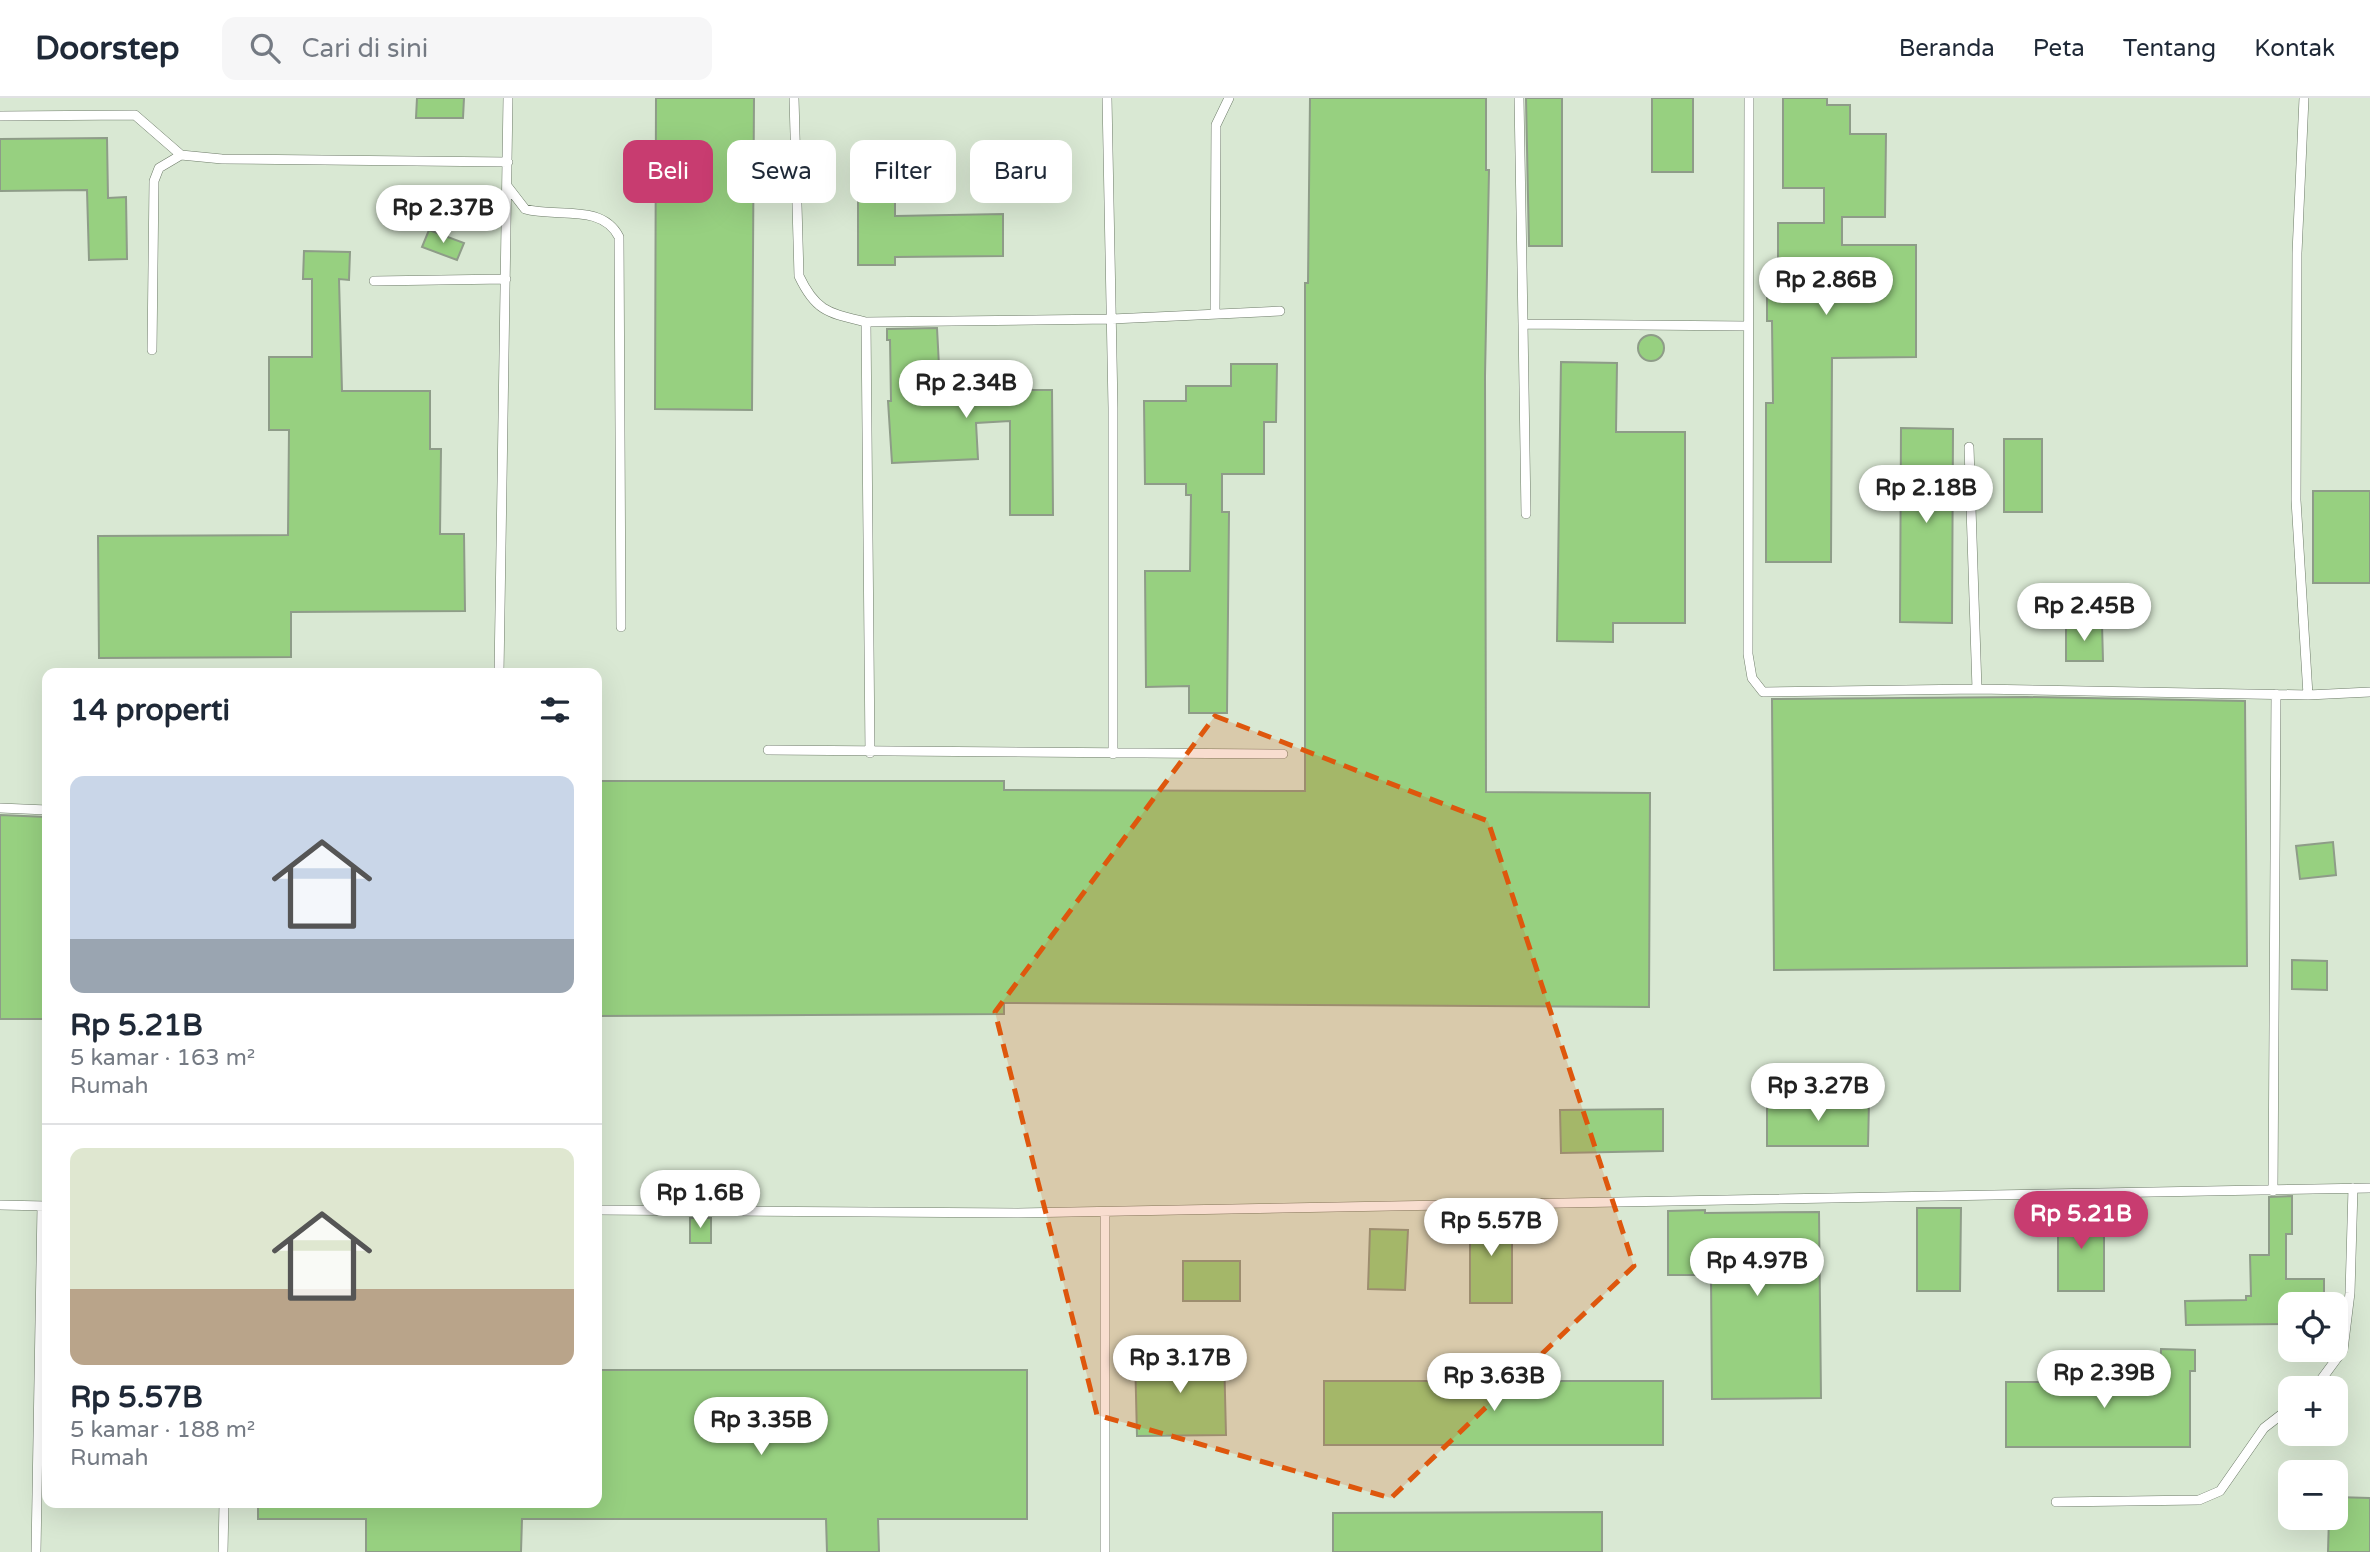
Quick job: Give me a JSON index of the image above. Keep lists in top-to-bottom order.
{
  "page": {
    "header": "Doorstep",
    "search": "Cari di sini",
    "nav": [
      "Beranda",
      "Peta",
      "Tentang",
      "Kontak"
    ],
    "chip": [
      "Beli",
      "Sewa",
      "Filter",
      "Baru"
    ],
    "price": [
      "Rp 2.37B",
      "Rp 2.86B",
      "Rp 2.34B",
      "Rp 2.18B",
      "Rp 2.45B",
      "Rp 3.27B",
      "Rp 1.6B",
      "Rp 5.21B",
      "Rp 5.57B",
      "Rp 4.97B",
      "Rp 3.17B",
      "Rp 2.39B",
      "Rp 3.63B",
      "Rp 3.35B"
    ],
    "heading": "14 properti",
    "list": [
      {
        "name": "Rp 5.21B",
        "note": "5 kamar · 163 m² · Rumah"
      },
      {
        "name": "Rp 5.57B",
        "note": "5 kamar · 188 m² · Rumah"
      }
    ],
    "map_buttons": ["+", "−"]
  }
}
